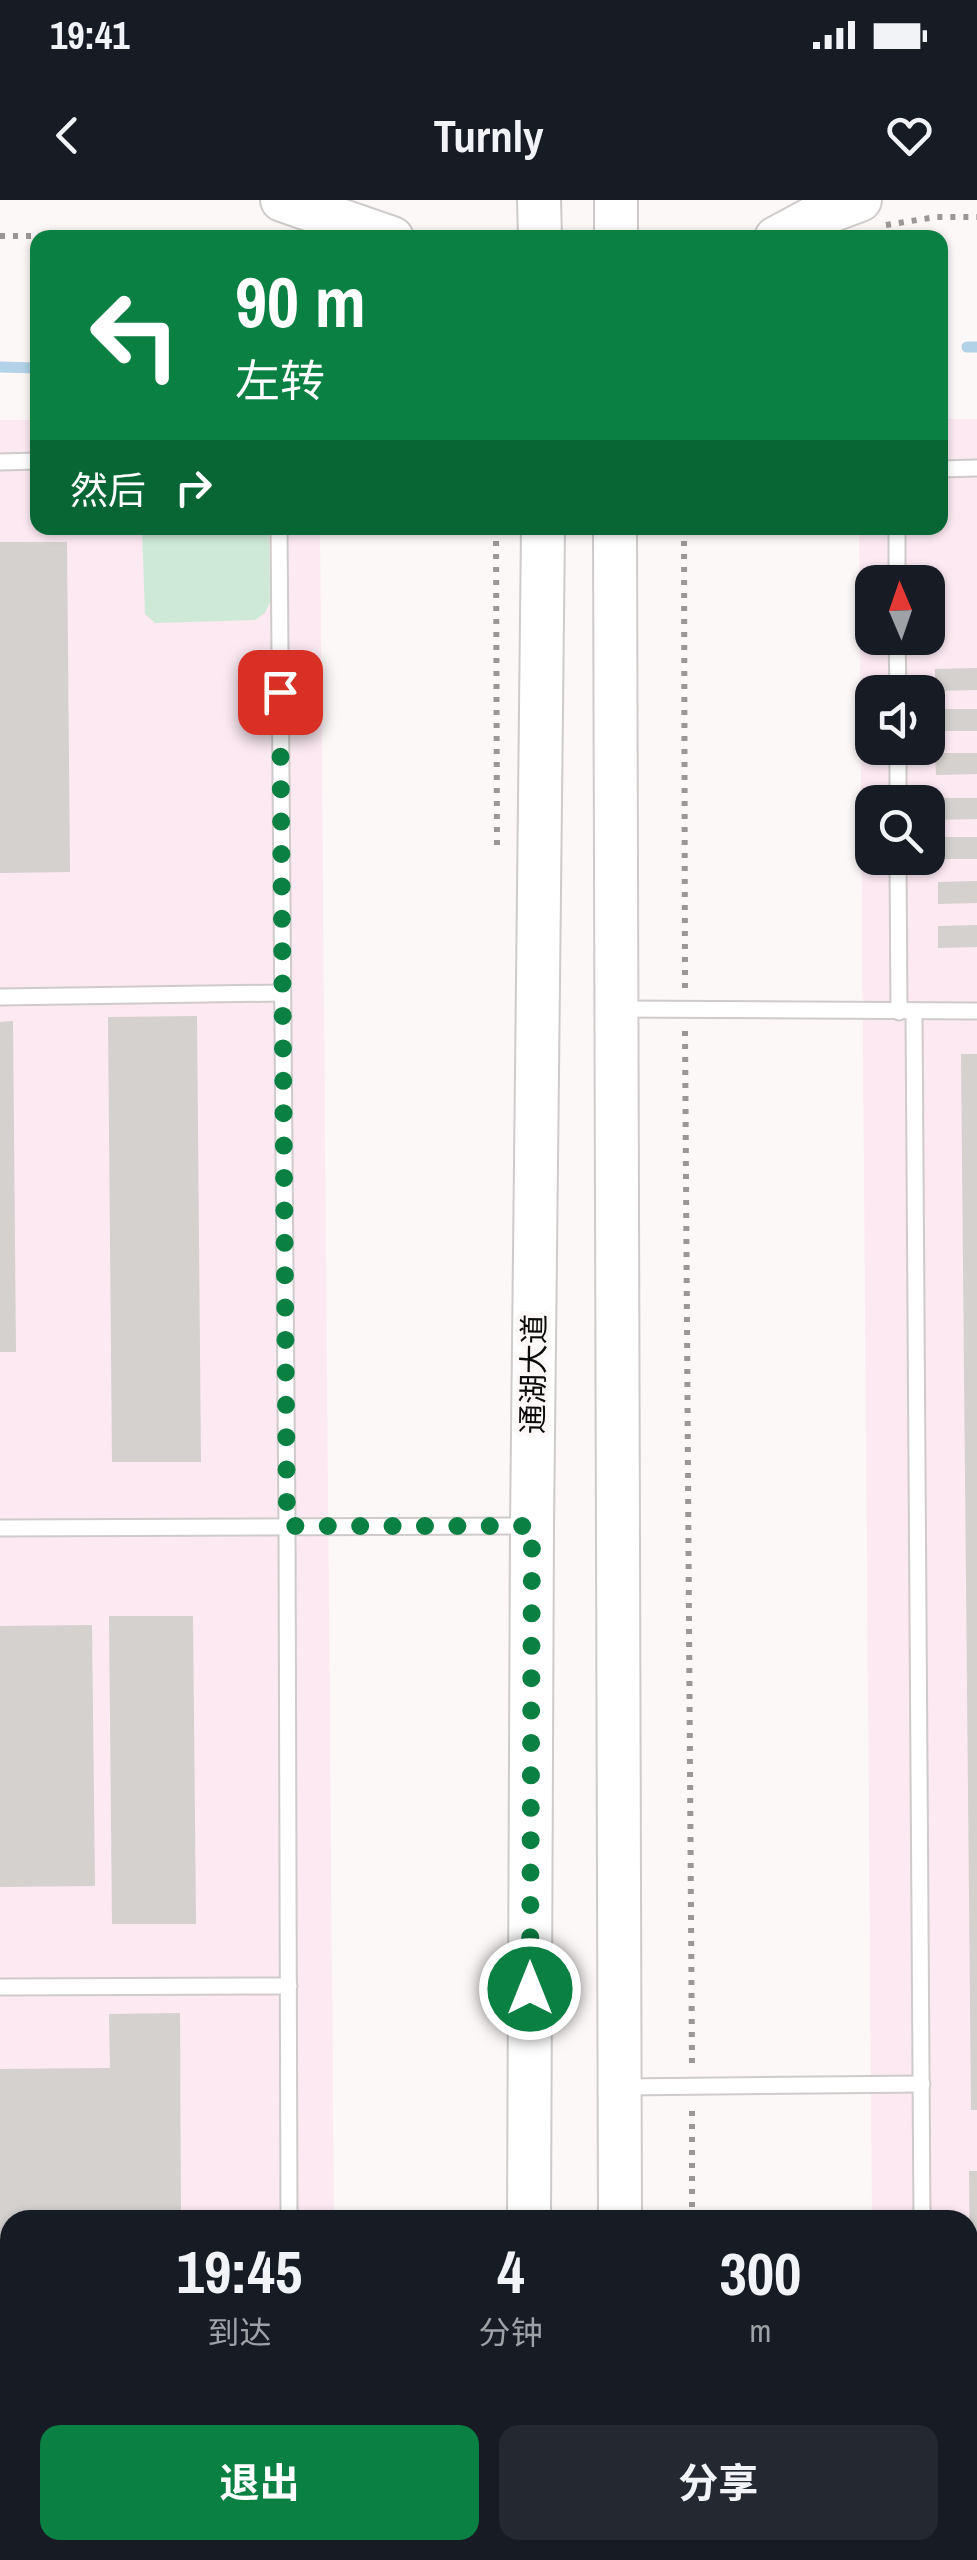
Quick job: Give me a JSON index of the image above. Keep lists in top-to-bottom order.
{
  "streets": {
    "main road": ["通湖大道"]
  },
  "north": "top",
  "page": {
    "status": "19:41",
    "header": "Turnly",
    "turn": ["90 m", "左转"],
    "then": "然后",
    "eta": [
      "19:45",
      "到达",
      "4",
      "分钟",
      "300",
      "m"
    ],
    "buttons": ["退出", "分享"]
  }
}
